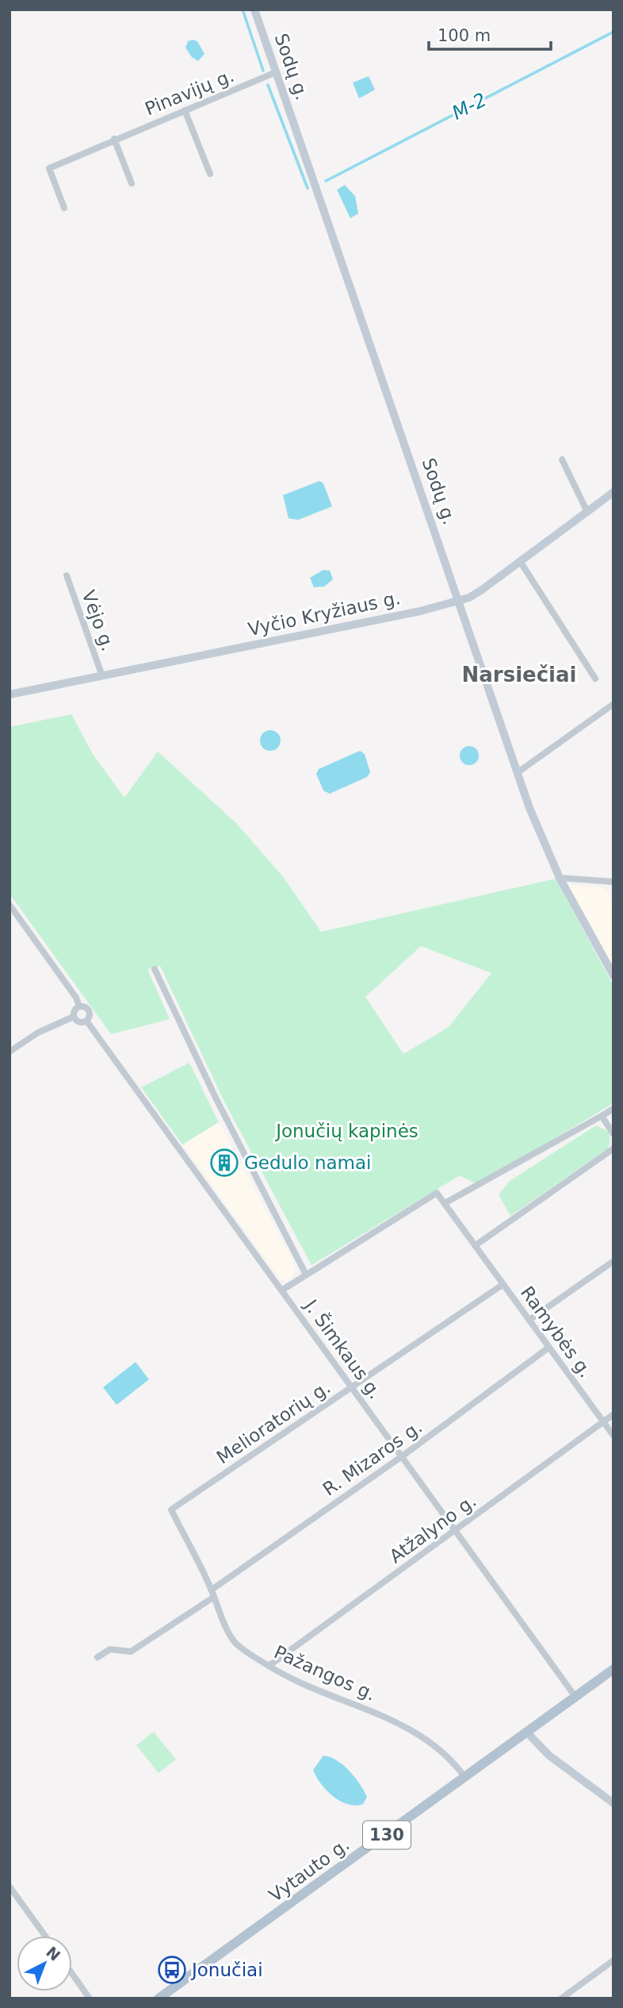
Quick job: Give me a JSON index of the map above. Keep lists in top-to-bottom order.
{
  "streets": {
    "main road": [
      "Sodų g.",
      "Vyčio Kryžiaus g.",
      "130",
      "Vytauto g."
    ],
    "street": [
      "Pinavijų g.",
      "Vėjo g.",
      "Ramybės g.",
      "J. Šimkaus g.",
      "Melioratorių g.",
      "R. Mizaros g.",
      "Atžalyno g.",
      "Pažangos g."
    ]
  },
  "crossings": [
    ["Sodų g.", "Pinavijų g."],
    ["Sodų g.", "Vyčio Kryžiaus g."],
    ["Vyčio Kryžiaus g.", "Vėjo g."],
    ["Ramybės g.", "Melioratorių g."],
    ["Ramybės g.", "R. Mizaros g."],
    ["Ramybės g.", "Atžalyno g."],
    ["J. Šimkaus g.", "Melioratorių g."],
    ["J. Šimkaus g.", "R. Mizaros g."],
    ["J. Šimkaus g.", "Atžalyno g."],
    ["J. Šimkaus g.", "Vytauto g."],
    ["Melioratorių g.", "Pažangos g."],
    ["R. Mizaros g.", "Pažangos g."],
    ["Atžalyno g.", "Pažangos g."],
    ["Pažangos g.", "Vytauto g."]
  ],
  "districts": ["Narsiečiai"],
  "water": ["M-2"],
  "parks": ["Jonučių kapinės"],
  "places": {
    "building": ["Gedulo namai"],
    "bus stop": ["Jonučiai"]
  },
  "scale_bar": "100 m",
  "north": "top right"
}
